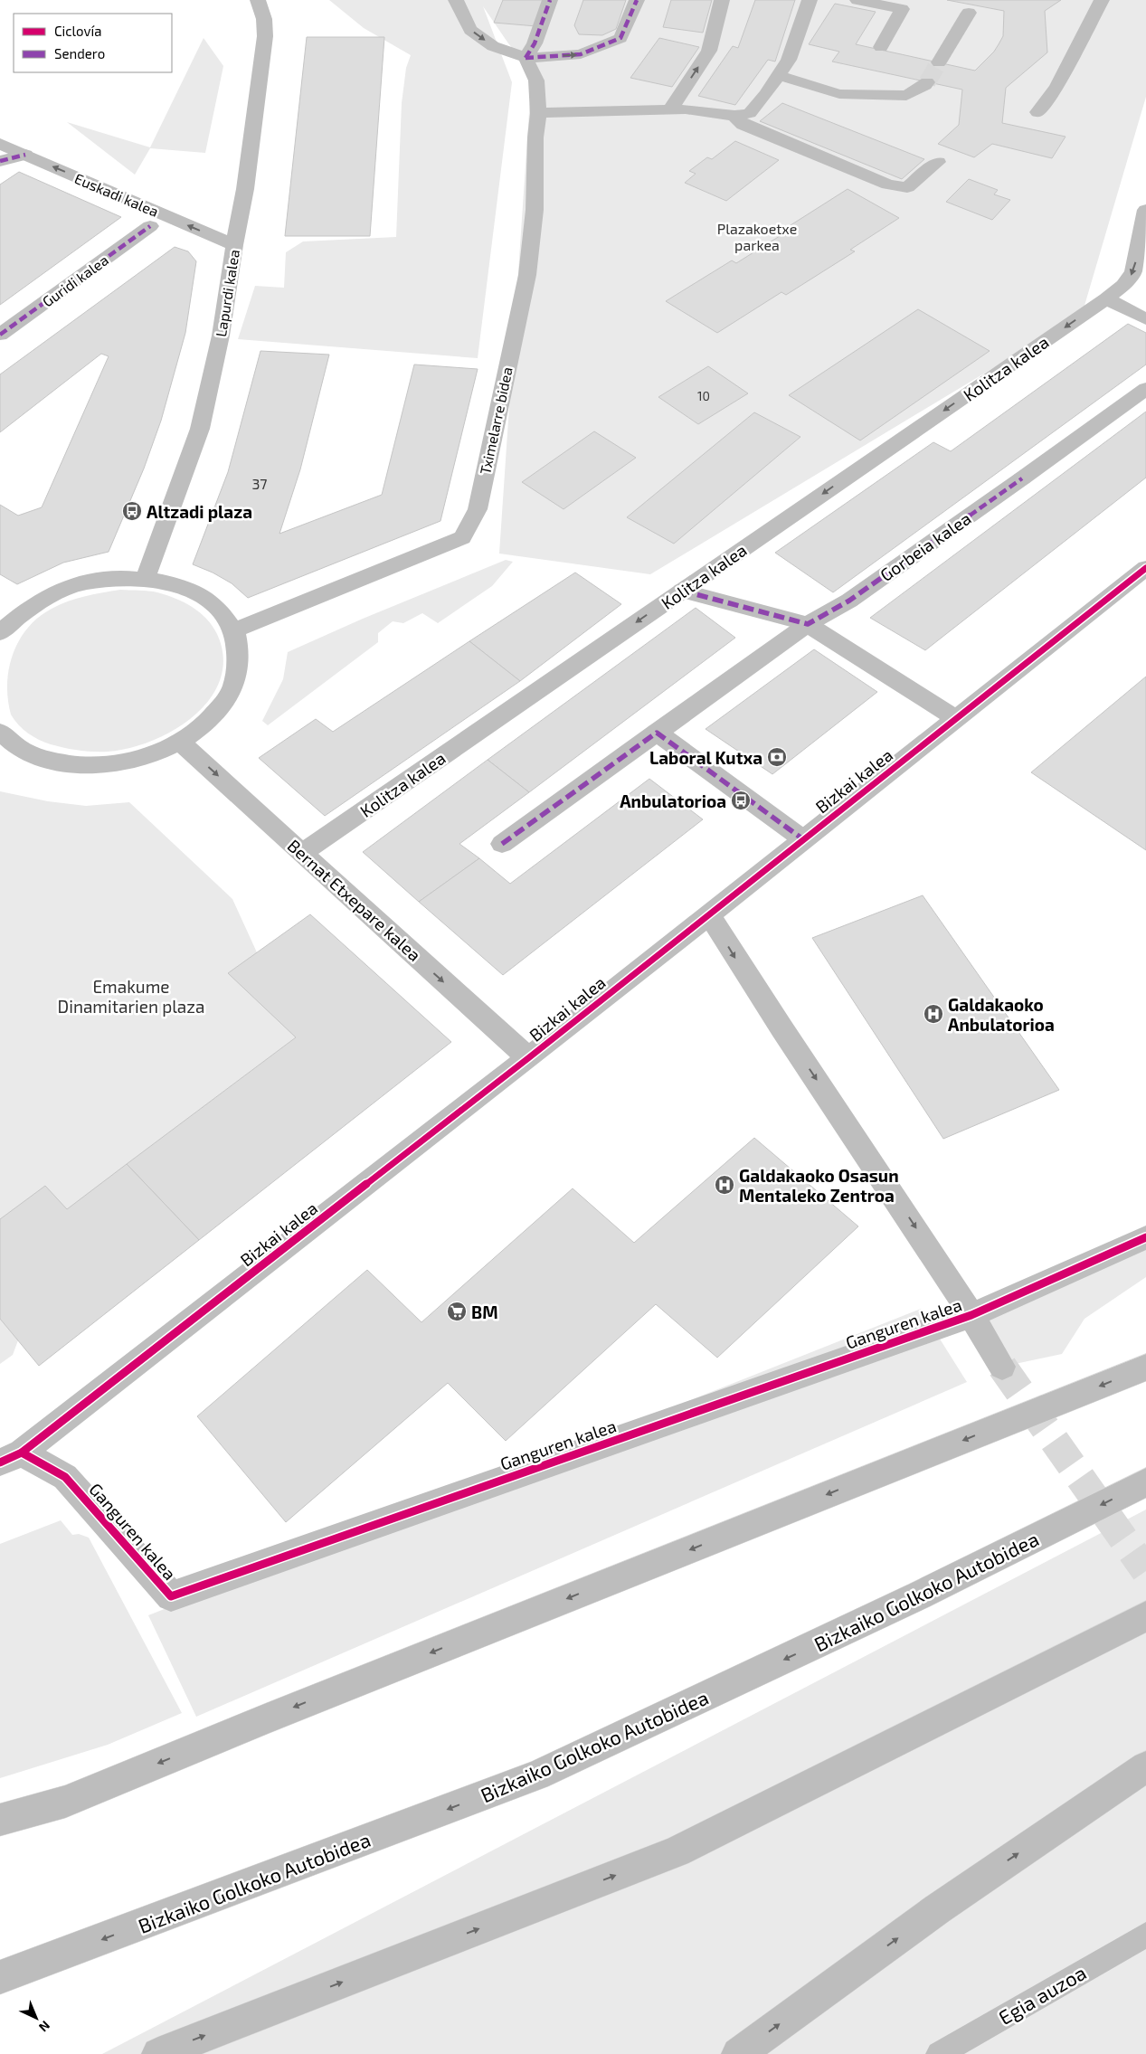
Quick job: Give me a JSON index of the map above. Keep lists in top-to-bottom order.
{
  "streets": {
    "highway": ["Bizkaiko Golkoko Autobidea"],
    "street": [
      "Euskadi kalea",
      "Guridi kalea",
      "Lapurdi kalea",
      "Kolitza kalea",
      "Tximelarre bidea",
      "Gorbeia kalea",
      "Bizkai kalea",
      "Bernat Etxepare kalea",
      "Ganguren kalea"
    ],
    "lane": ["Egia auzoa"]
  },
  "crossings": [
    ["Euskadi kalea", "Lapurdi kalea"],
    ["Kolitza kalea", "Bernat Etxepare kalea"],
    ["Bizkai kalea", "Bernat Etxepare kalea"],
    ["Bizkai kalea", "Ganguren kalea"]
  ],
  "one_way": ["Euskadi kalea", "Bernat Etxepare kalea"],
  "parks": ["Plazakoetxe parkea", "Emakume Dinamitarien plaza"],
  "places": {
    "bus stop": ["Altzadi plaza", "Anbulatorioa"],
    "bank": ["Laboral Kutxa"],
    "hospital": ["Galdakaoko Anbulatorioa", "Galdakaoko Osasun Mentaleko Zentroa"],
    "supermarket": ["BM"]
  },
  "house_numbers": ["10", "37"],
  "legend": ["Ciclovía", "Sendero"],
  "north": "bottom right"
}
